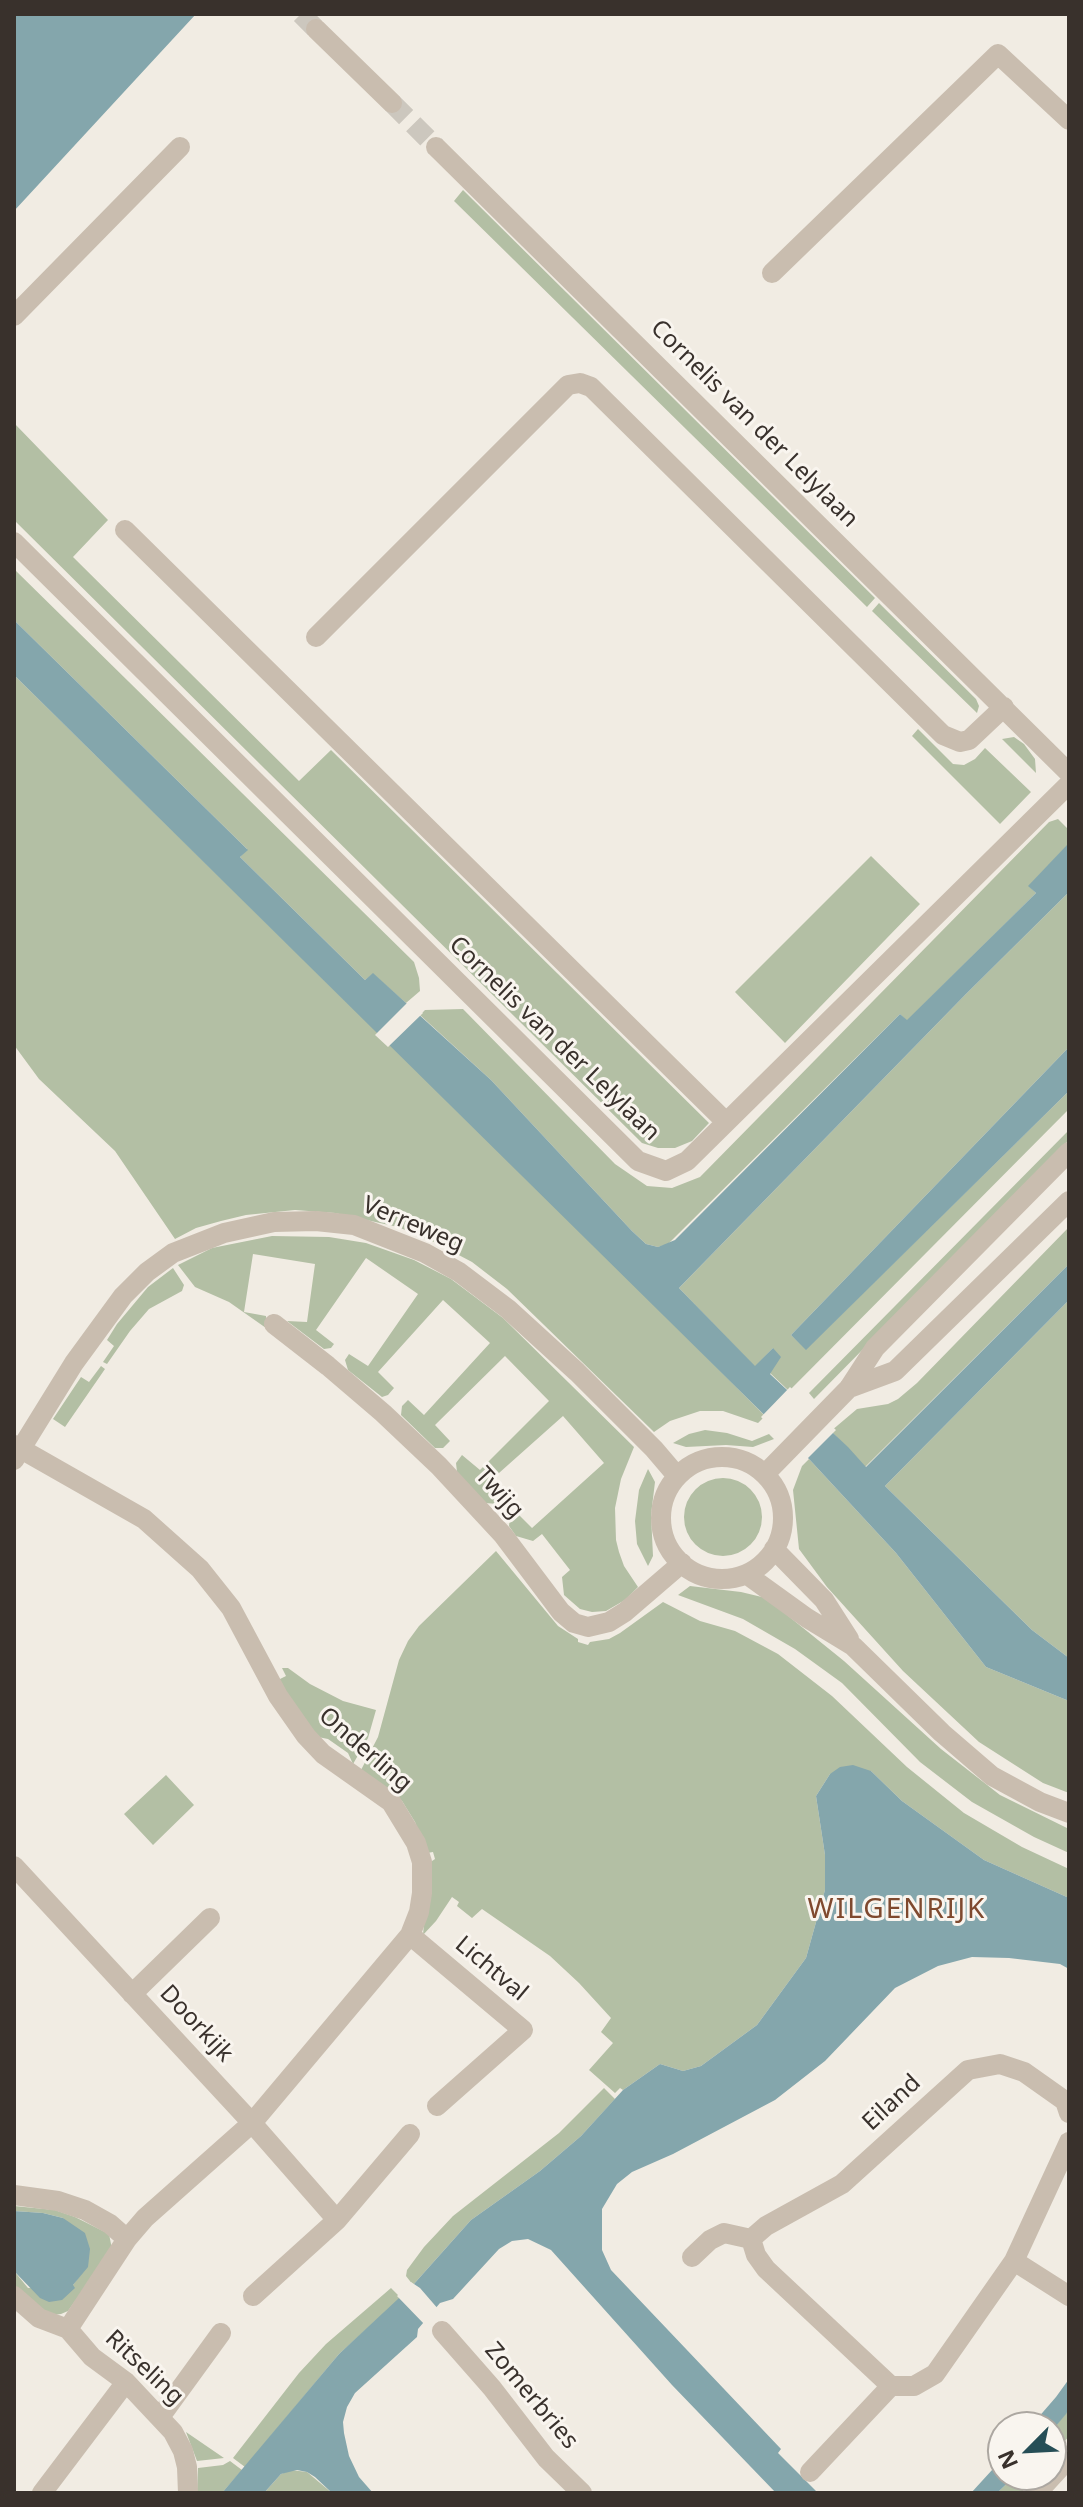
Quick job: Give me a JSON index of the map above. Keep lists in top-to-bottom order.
{
  "streets": {
    "street": [
      "Cornelis van der Lelylaan",
      "Verreweg",
      "Twijg",
      "Onderling",
      "Lichtval",
      "Doorkijk",
      "Eiland",
      "Ritseling",
      "Zomerbries"
    ]
  },
  "crossings": [
    ["Verreweg", "Twijg"],
    ["Verreweg", "Onderling"],
    ["Onderling", "Lichtval"],
    ["Onderling", "Doorkijk"],
    ["Onderling", "Ritseling"]
  ],
  "districts": ["WILGENRIJK"],
  "north": "bottom left"
}
